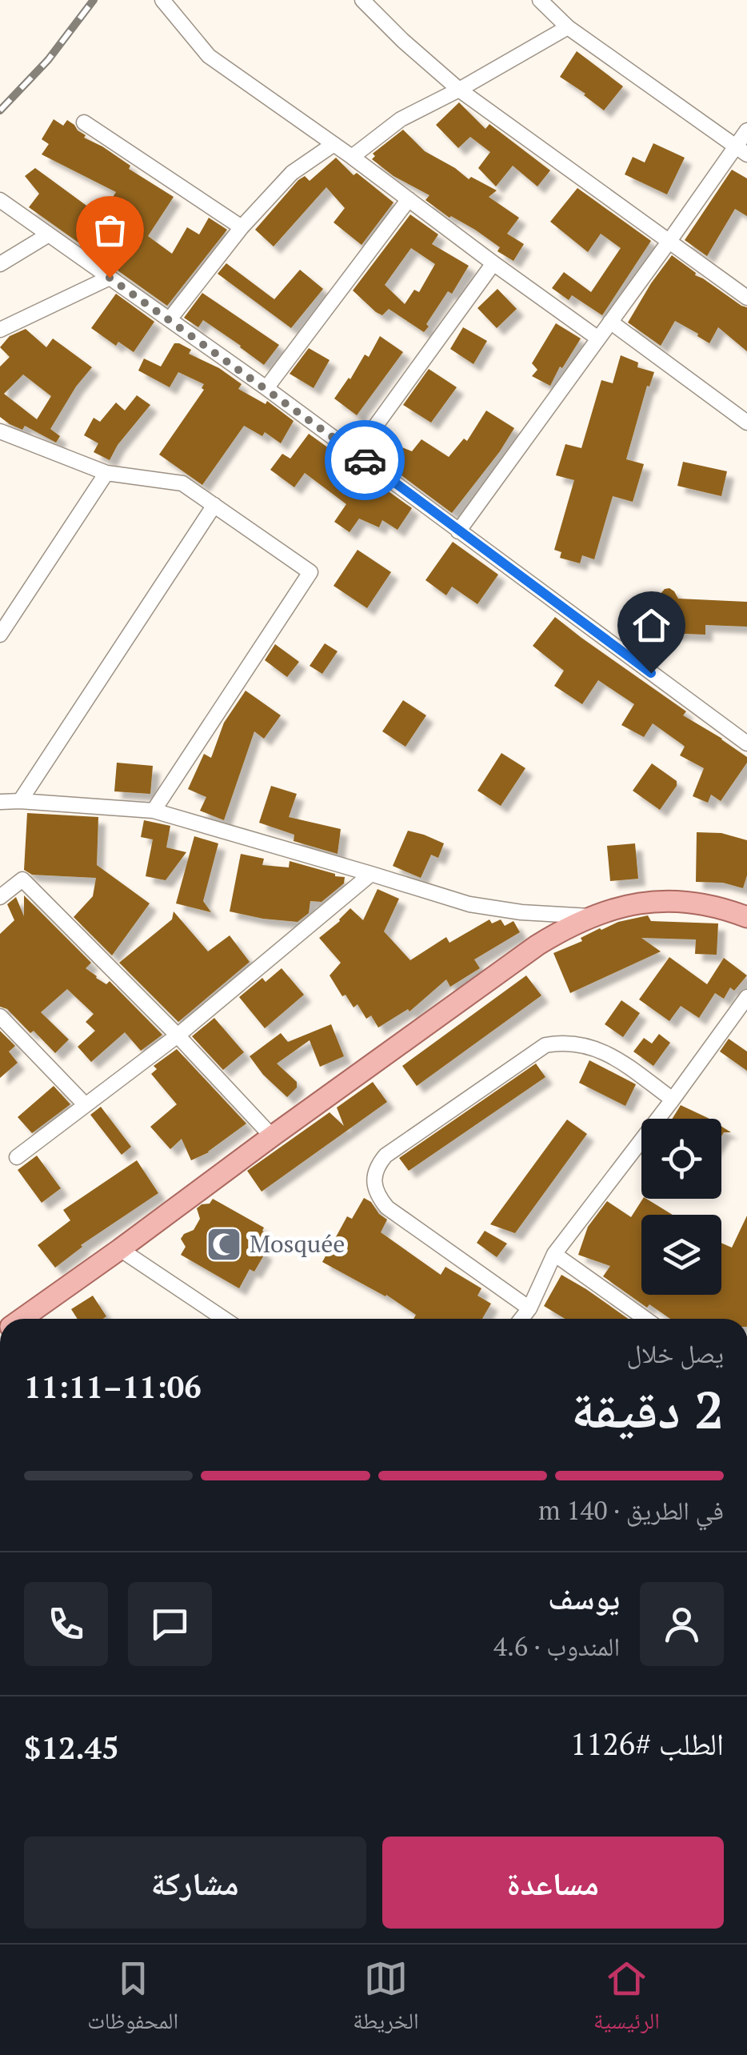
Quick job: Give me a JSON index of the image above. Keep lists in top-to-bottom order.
{
  "places": {
    "mosque": ["Mosquée"]
  },
  "page": {
    "heading": ["2 دقيقة", "يصل خلال", "11:06–11:11"],
    "panel": [
      "يوسف",
      "المندوب · 4.6",
      "الطلب #1126",
      "$12.45"
    ],
    "bar": "في الطريق · 140 m",
    "buttons": ["مساعدة", "مشاركة"],
    "tabs": ["الرئيسية", "الخريطة", "المحفوظات"]
  }
}
